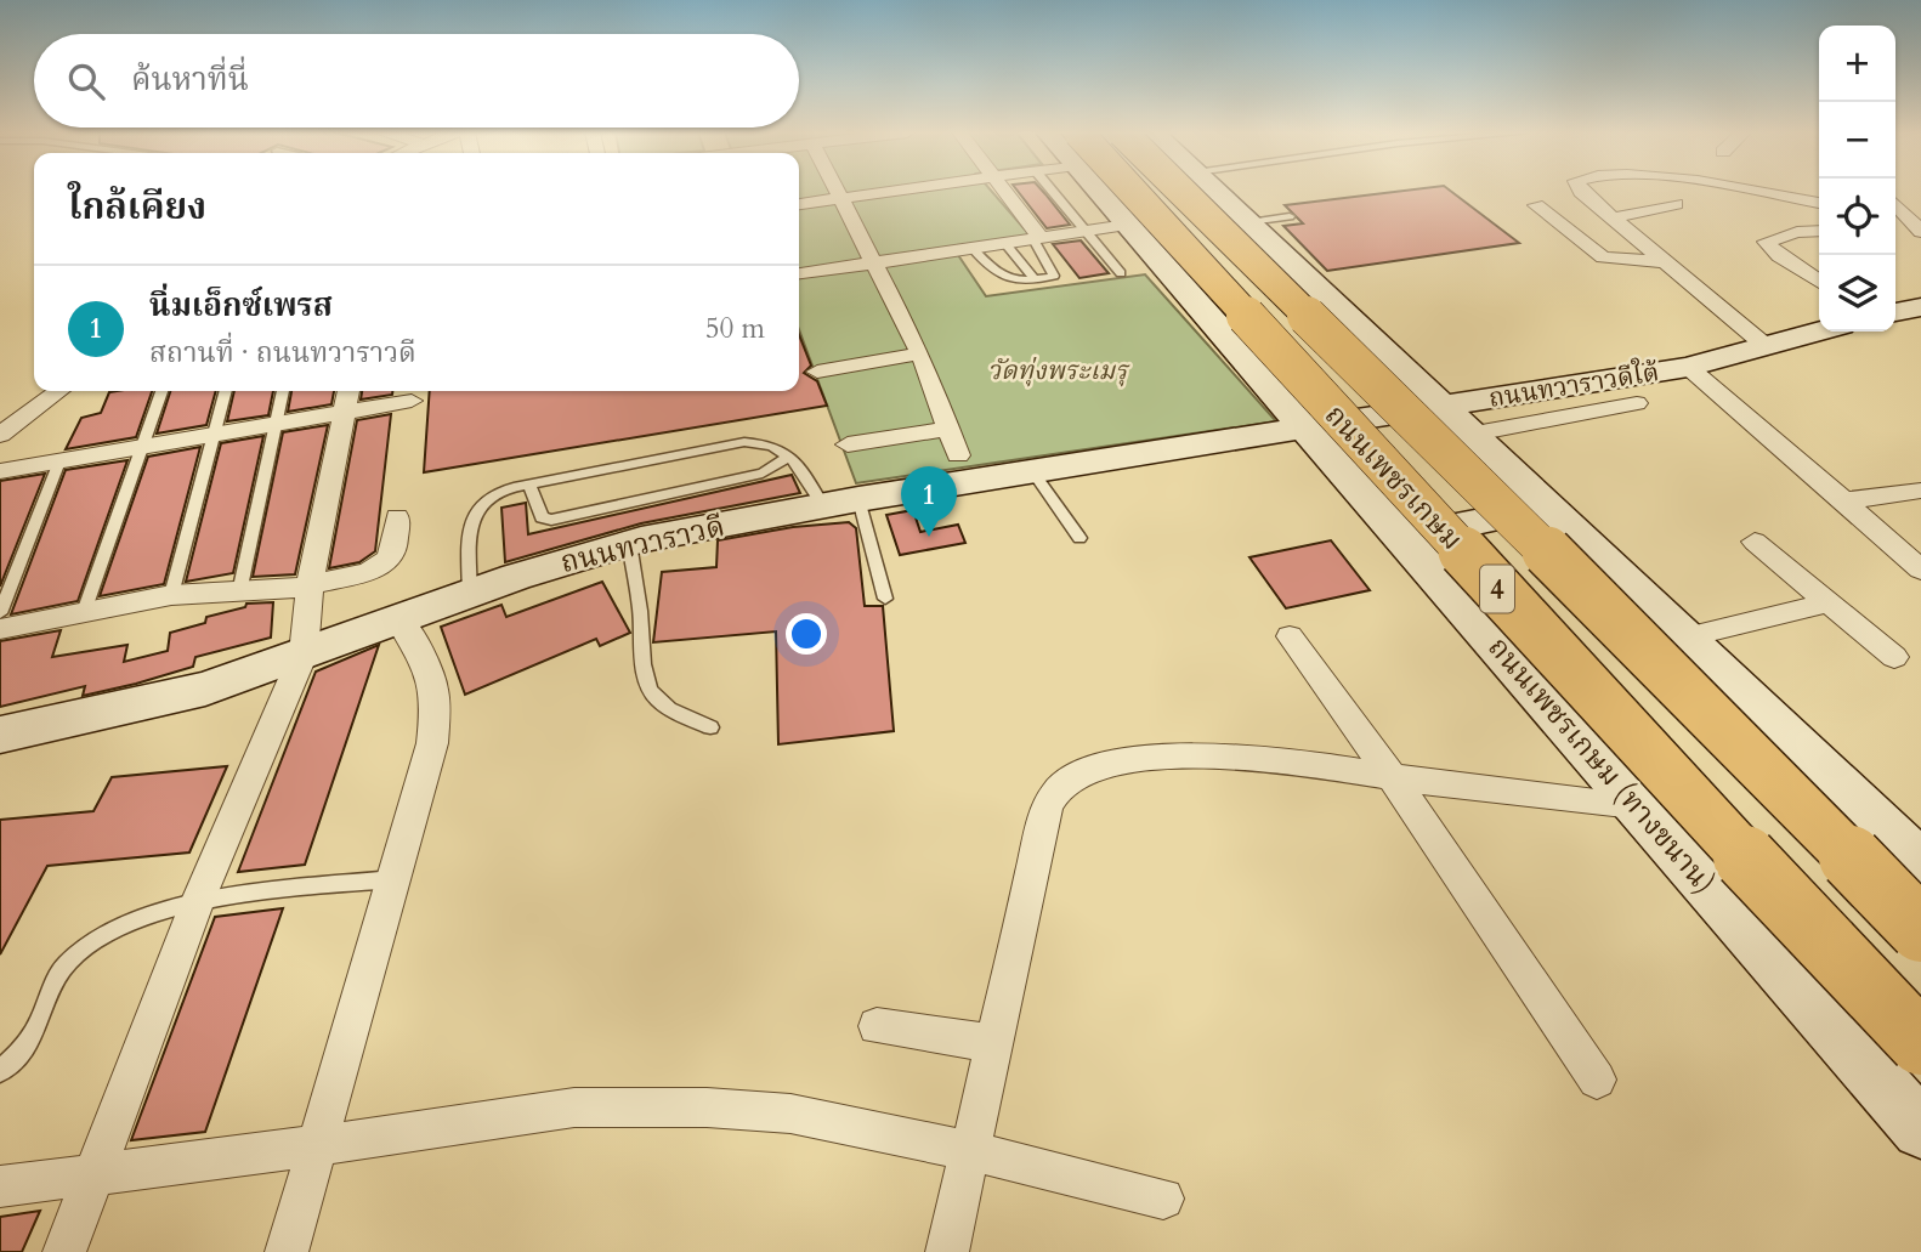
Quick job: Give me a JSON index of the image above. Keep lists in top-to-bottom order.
{
  "streets": {
    "highway": ["ถนนเพชรเกษม", "4"],
    "main road": ["ถนนทวาราวดีใต้", "ถนนทวาราวดี", "ถนนเพชรเกษม (ทางขนาน)"]
  },
  "crossings": [
    ["ถนนทวาราวดีใต้", "ถนนทวาราวดี"],
    ["ถนนทวาราวดีใต้", "ถนนเพชรเกษม (ทางขนาน)"],
    ["ถนนทวาราวดี", "ถนนเพชรเกษม (ทางขนาน)"]
  ],
  "parks": ["วัดทุ่งพระเมรุ"],
  "page": {
    "map_buttons": ["+", "−"],
    "search": "ค้นหาที่นี่",
    "heading": "ใกล้เคียง",
    "list": [
      {
        "mark": "1",
        "name": "นิ่มเอ็กซ์เพรส",
        "note": "สถานที่ · ถนนทวาราวดี",
        "value": "50 m"
      }
    ],
    "pins": "1"
  }
}
